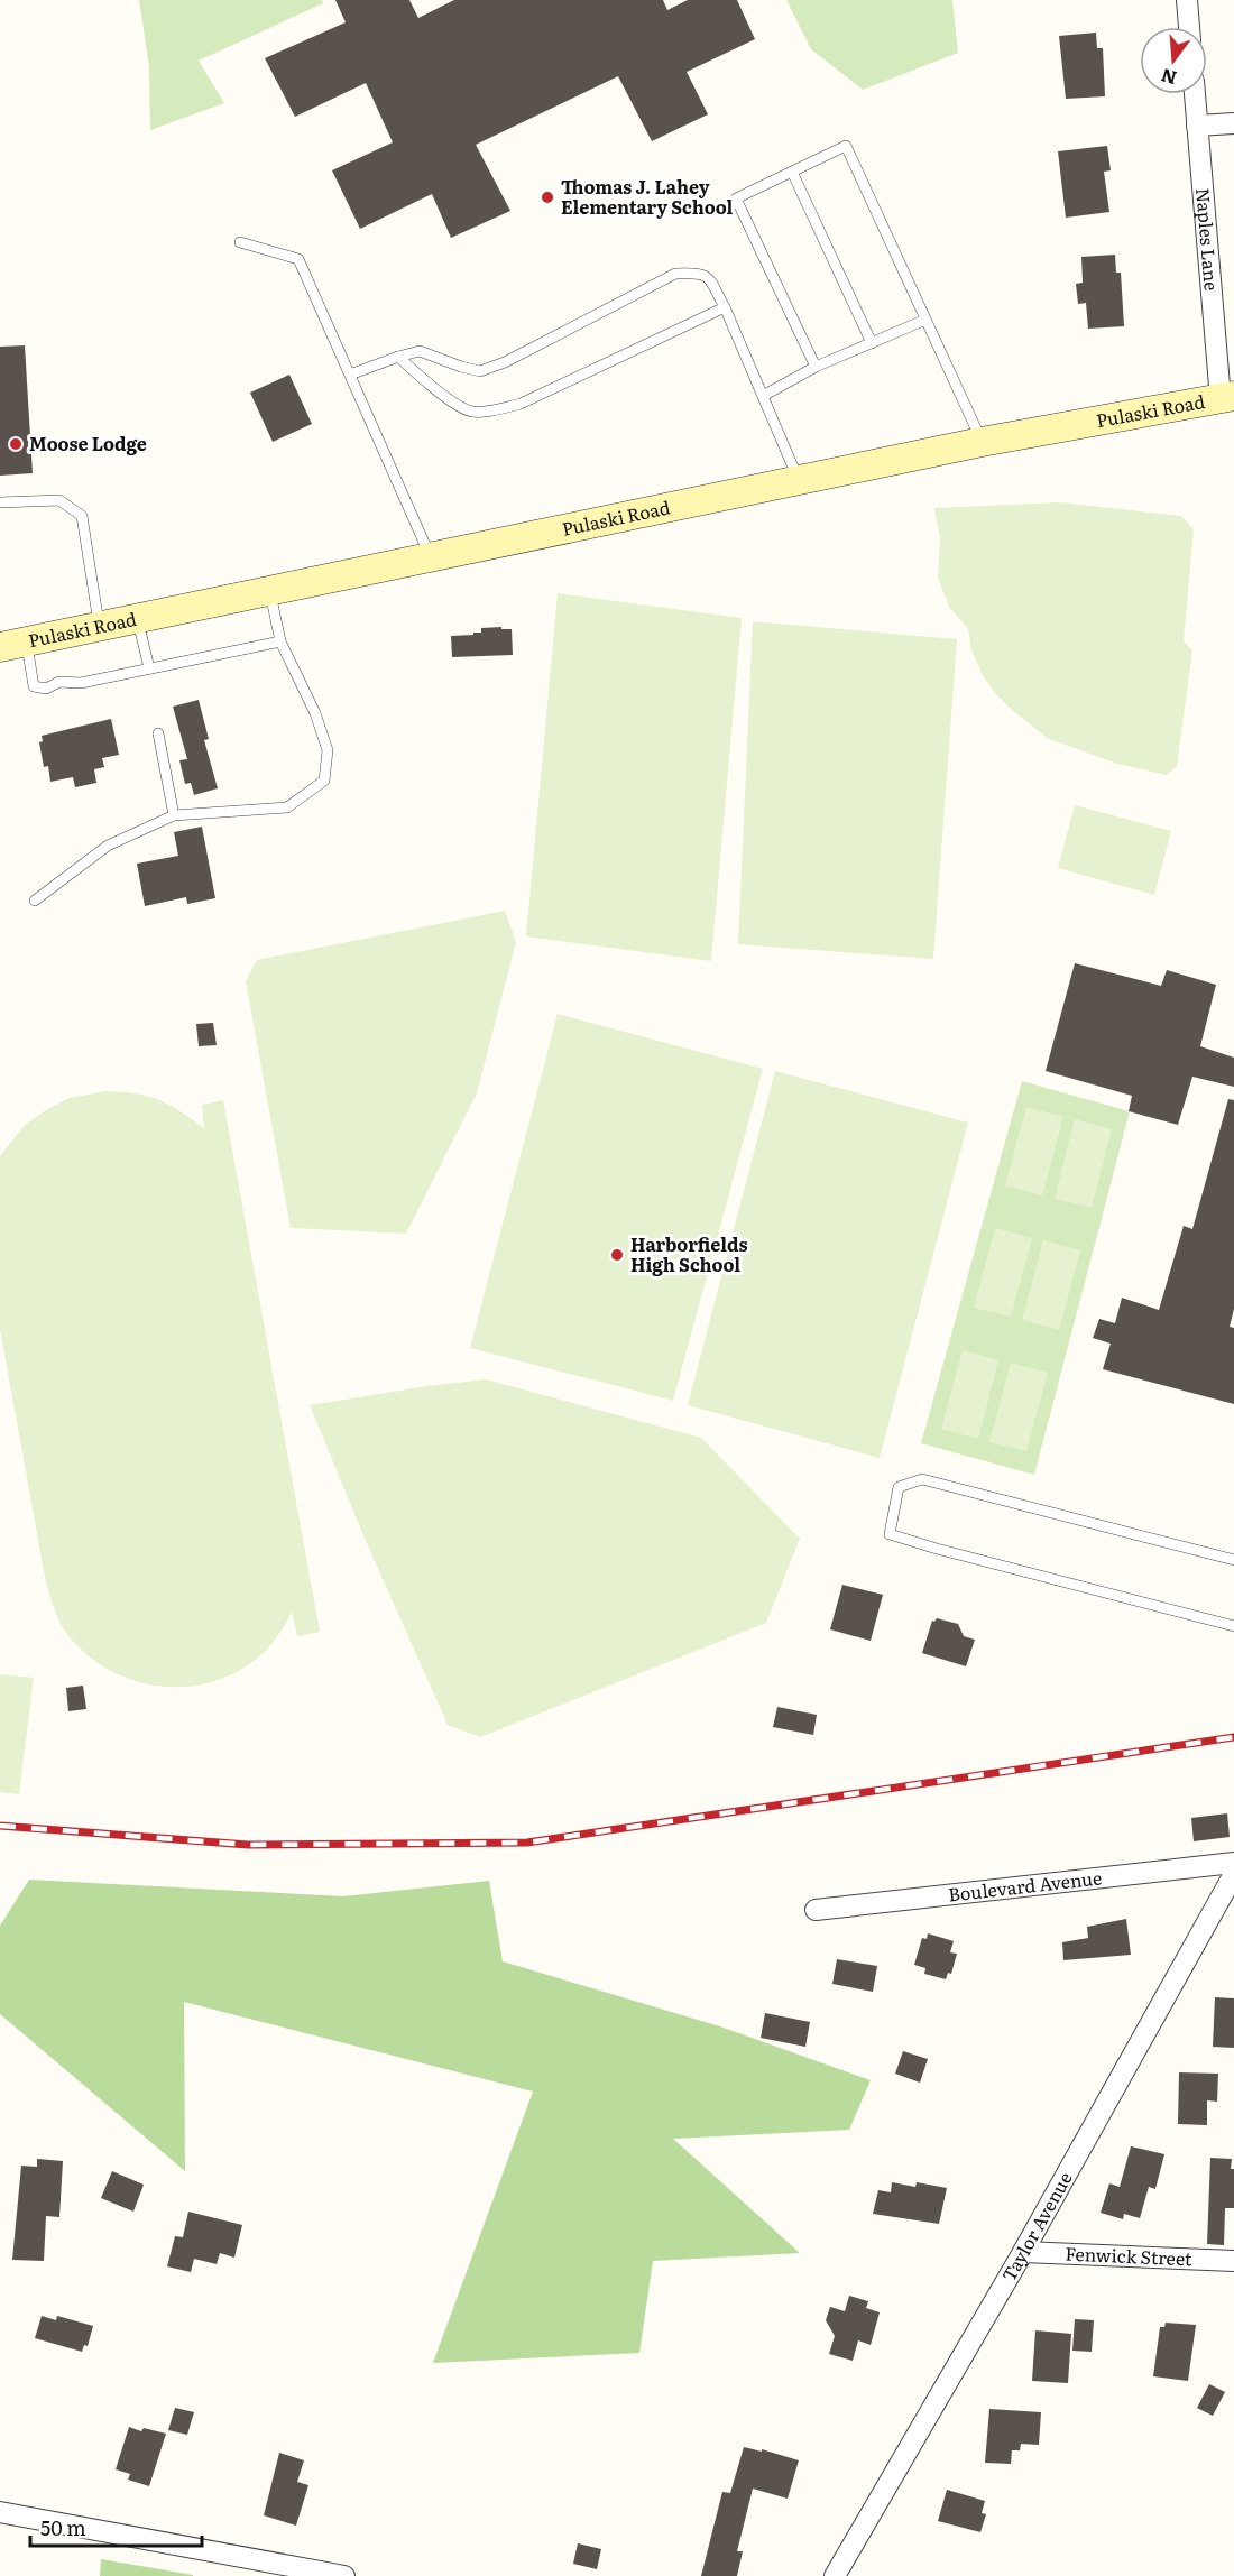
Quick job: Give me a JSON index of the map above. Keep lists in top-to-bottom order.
{
  "streets": {
    "main road": ["Pulaski Road"],
    "street": [
      "Naples Lane",
      "Boulevard Avenue",
      "Taylor Avenue",
      "Fenwick Street"
    ]
  },
  "crossings": [
    ["Naples Lane", "Pulaski Road"],
    ["Taylor Avenue", "Fenwick Street"]
  ],
  "places": ["Thomas J. Lahey Elementary School", "Moose Lodge", "Harborfields High School"],
  "scale_bar": "50 m",
  "north": "bottom"
}
